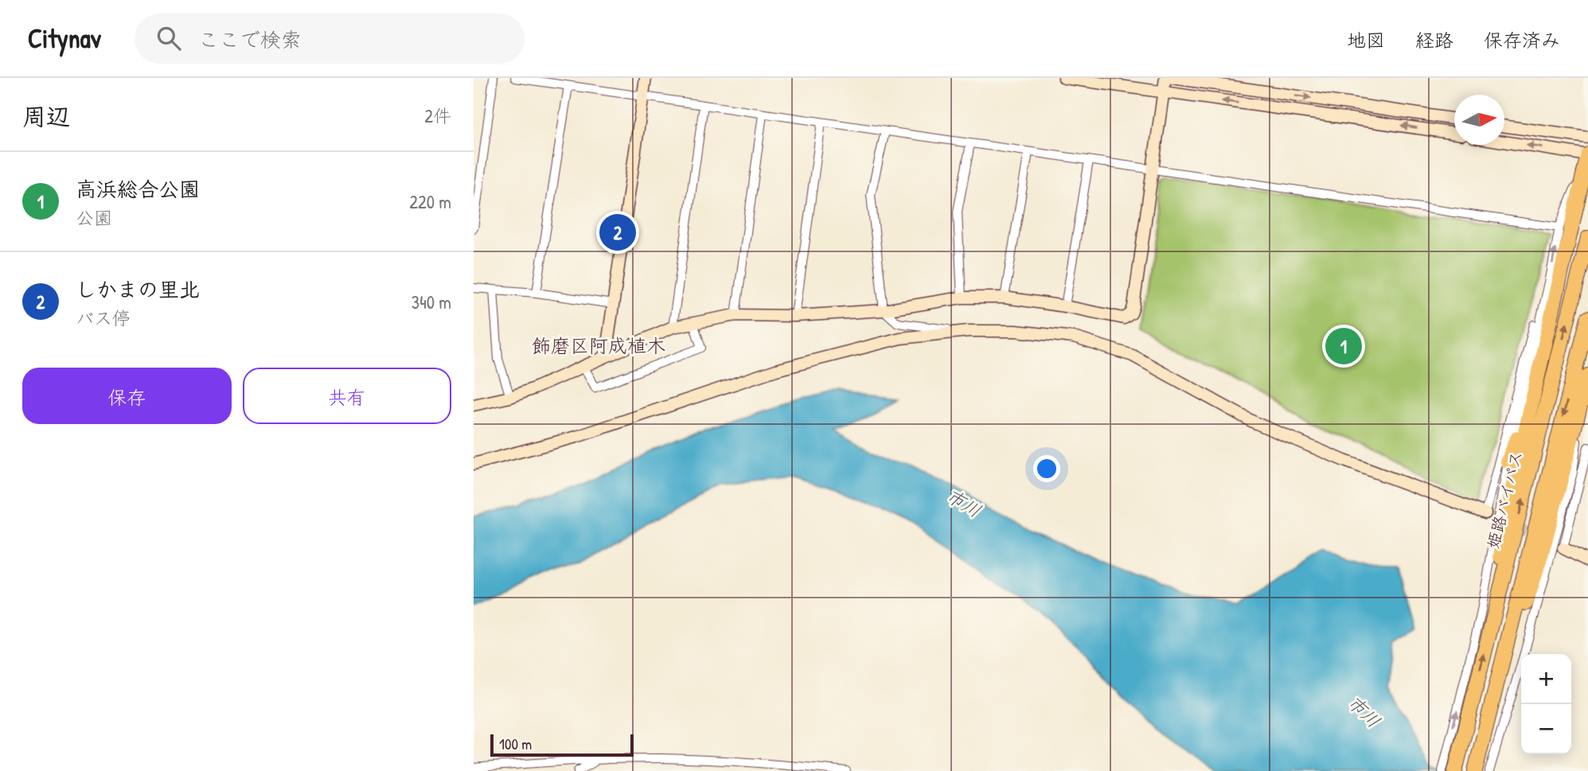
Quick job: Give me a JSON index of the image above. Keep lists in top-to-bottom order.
{
  "streets": {
    "highway": ["姫路バイパス"]
  },
  "districts": ["飾磨区阿成植木"],
  "water": ["市川"],
  "scale_bar": "100 m",
  "north": "right",
  "page": {
    "header": "Citynav",
    "search": "ここで検索",
    "nav": ["地図", "経路", "保存済み"],
    "heading": ["周辺", "2件"],
    "list": [
      {
        "mark": "1",
        "name": "高浜総合公園",
        "note": "公園",
        "value": "220 m"
      },
      {
        "mark": "2",
        "name": "しかまの里北",
        "note": "バス停",
        "value": "340 m"
      }
    ],
    "pins": ["2", "1"],
    "buttons": ["保存", "共有"],
    "map_buttons": ["+", "−"],
    "scale": "100 m"
  }
}
